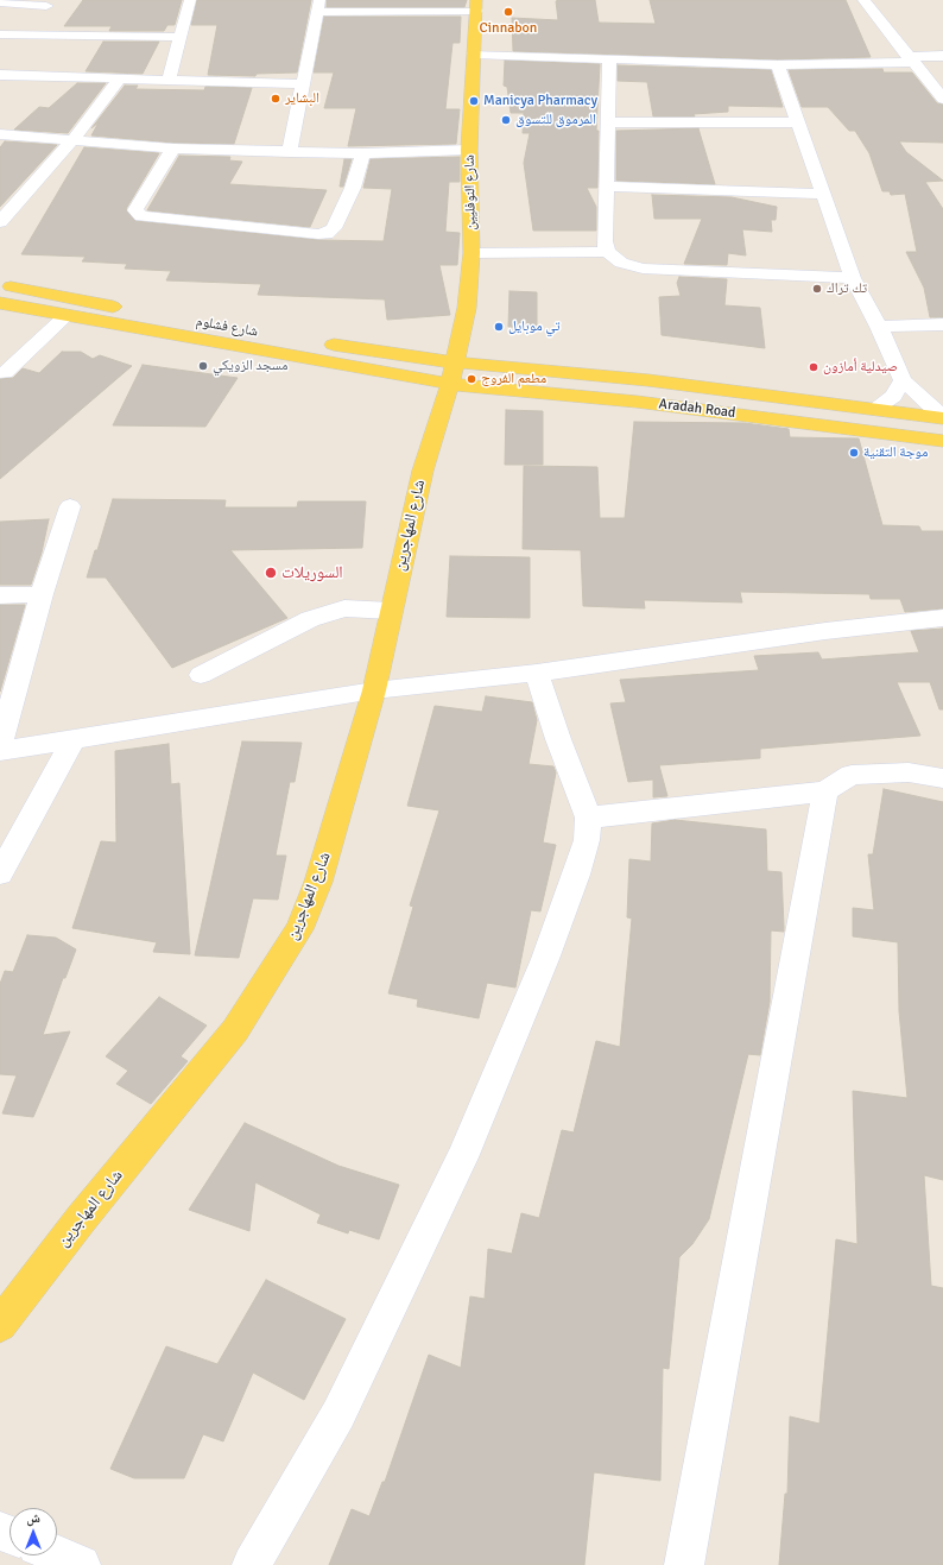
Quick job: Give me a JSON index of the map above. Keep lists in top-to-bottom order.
{
  "streets": {
    "main road": [
      "شارع النوفليين",
      "شارع فشلوم",
      "Aradah Road",
      "شارع المهاجرين"
    ]
  },
  "crossings": [
    ["شارع النوفليين", "شارع فشلوم"],
    ["شارع النوفليين", "Aradah Road"],
    ["شارع النوفليين", "شارع المهاجرين"],
    ["شارع فشلوم", "Aradah Road"],
    ["شارع فشلوم", "شارع المهاجرين"],
    ["Aradah Road", "شارع المهاجرين"]
  ],
  "places": [
    "Cinnabon",
    "البشاير",
    "Manicya Pharmacy",
    "المرموق للتسوق",
    "تك تراك",
    "تي موبايل",
    "مسجد الزويكي",
    "صيدلية أمازون",
    "مطعم الفروج",
    "موجة التقنية",
    "السوريلات"
  ],
  "north": "top"
}
